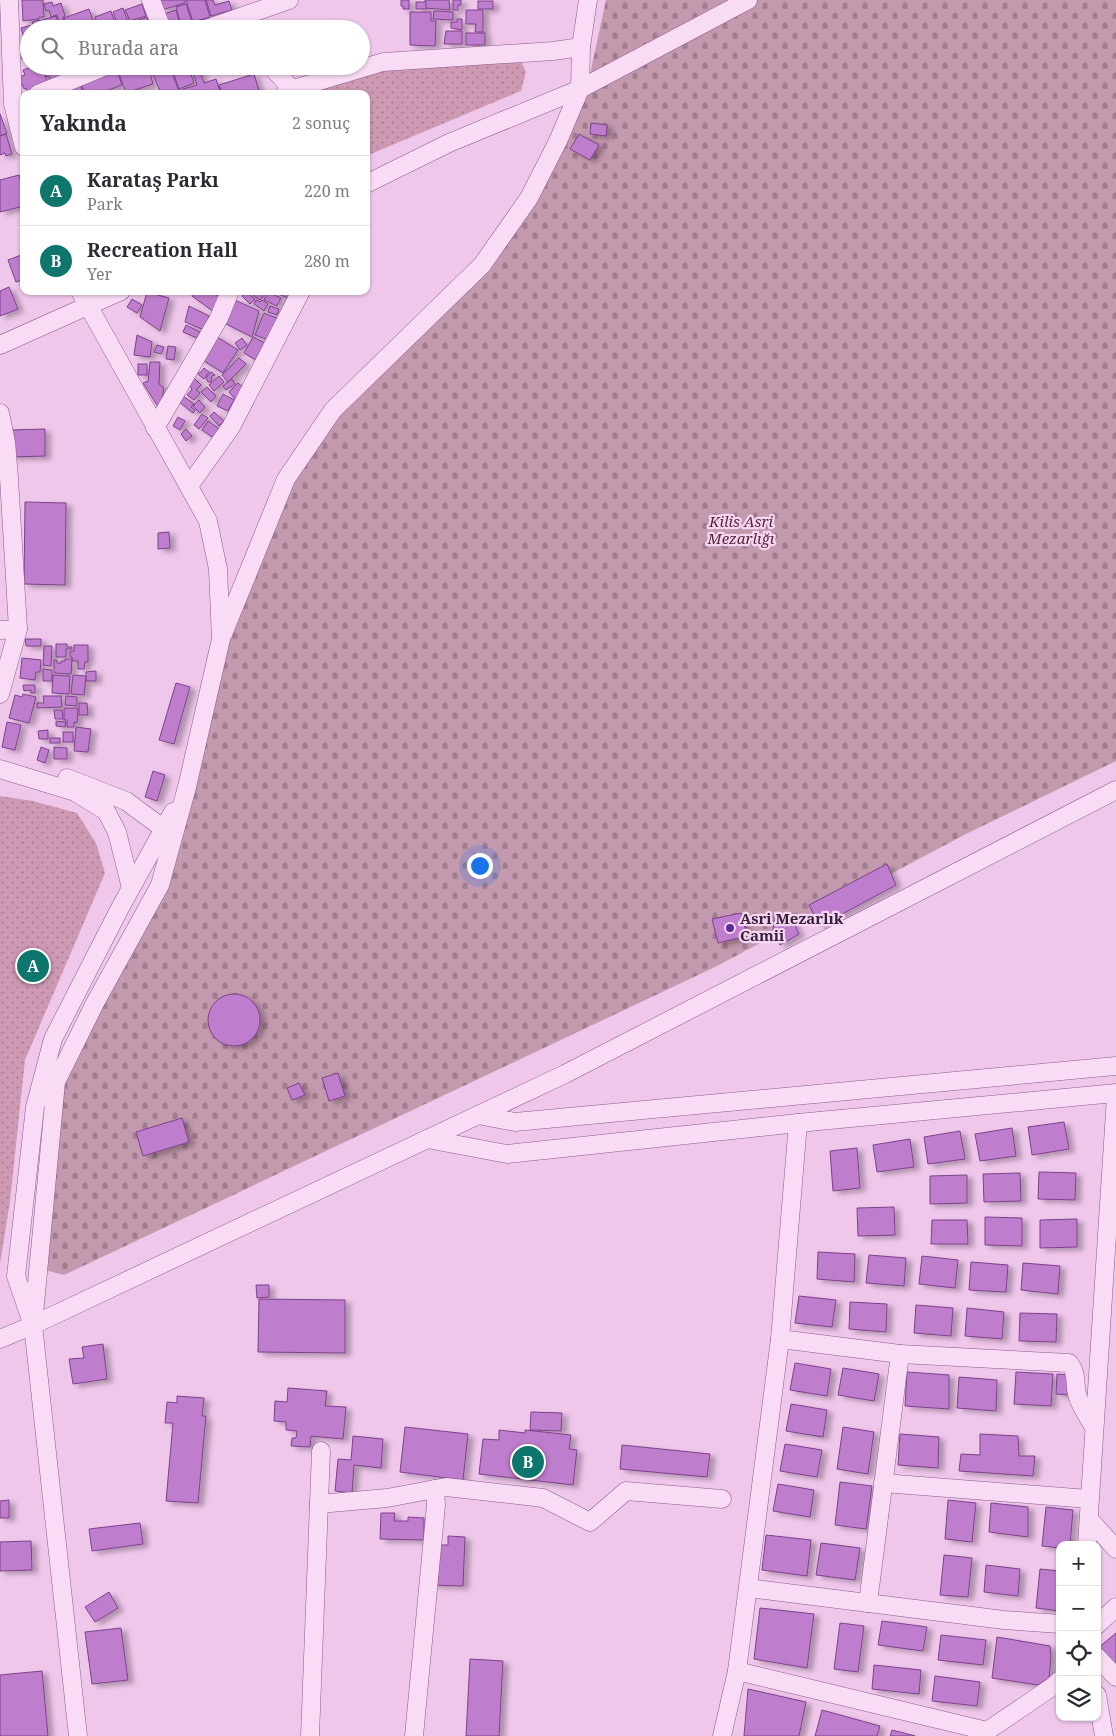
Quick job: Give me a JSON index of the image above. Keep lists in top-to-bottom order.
{
  "parks": ["Kilis Asri Mezarlığı"],
  "places": ["Asri Mezarlık Camii"],
  "page": {
    "search": "Burada ara",
    "heading": ["Yakında", "2 sonuç"],
    "list": [
      {
        "mark": "A",
        "name": "Karataş Parkı",
        "note": "Park",
        "value": "220 m"
      },
      {
        "mark": "B",
        "name": "Recreation Hall",
        "note": "Yer",
        "value": "280 m"
      }
    ],
    "pins": ["A", "B"],
    "map_buttons": ["+", "−"]
  }
}
